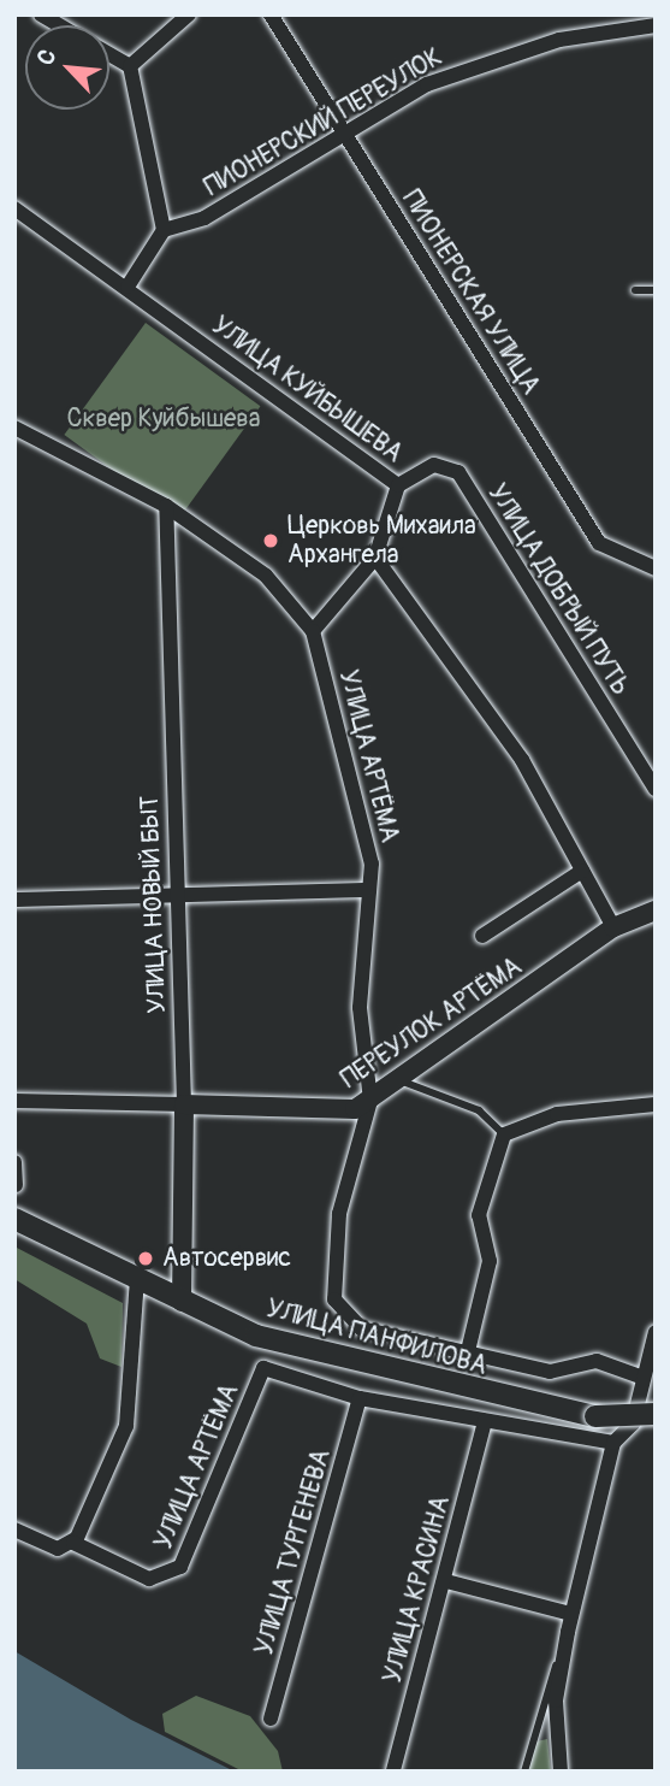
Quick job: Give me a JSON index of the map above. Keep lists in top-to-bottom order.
{
  "streets": {
    "main road": ["УЛИЦА ПАНФИЛОВА"],
    "street": [
      "ПИОНЕРСКИЙ ПЕРЕУЛОК",
      "ПИОНЕРСКАЯ УЛИЦА",
      "УЛИЦА КУЙБЫШЕВА",
      "УЛИЦА ДОБРЫЙ ПУТЬ",
      "УЛИЦА АРТЁМА",
      "УЛИЦА НОВЫЙ БЫТ",
      "ПЕРЕУЛОК АРТЁМА",
      "УЛИЦА ТУРГЕНЕВА",
      "УЛИЦА КРАСИНА"
    ]
  },
  "crossings": [
    ["ПИОНЕРСКИЙ ПЕРЕУЛОК", "ПИОНЕРСКАЯ УЛИЦА"],
    ["УЛИЦА КУЙБЫШЕВА", "УЛИЦА ДОБРЫЙ ПУТЬ"],
    ["УЛИЦА АРТЁМА", "ПЕРЕУЛОК АРТЁМА"],
    ["УЛИЦА АРТЁМА", "УЛИЦА ТУРГЕНЕВА"],
    ["УЛИЦА НОВЫЙ БЫТ", "ПЕРЕУЛОК АРТЁМА"],
    ["УЛИЦА НОВЫЙ БЫТ", "УЛИЦА ПАНФИЛОВА"]
  ],
  "parks": ["Сквер Куйбышева"],
  "places": ["Церковь Михаила Архангела", "Автосервис"],
  "north": "top left"
}
